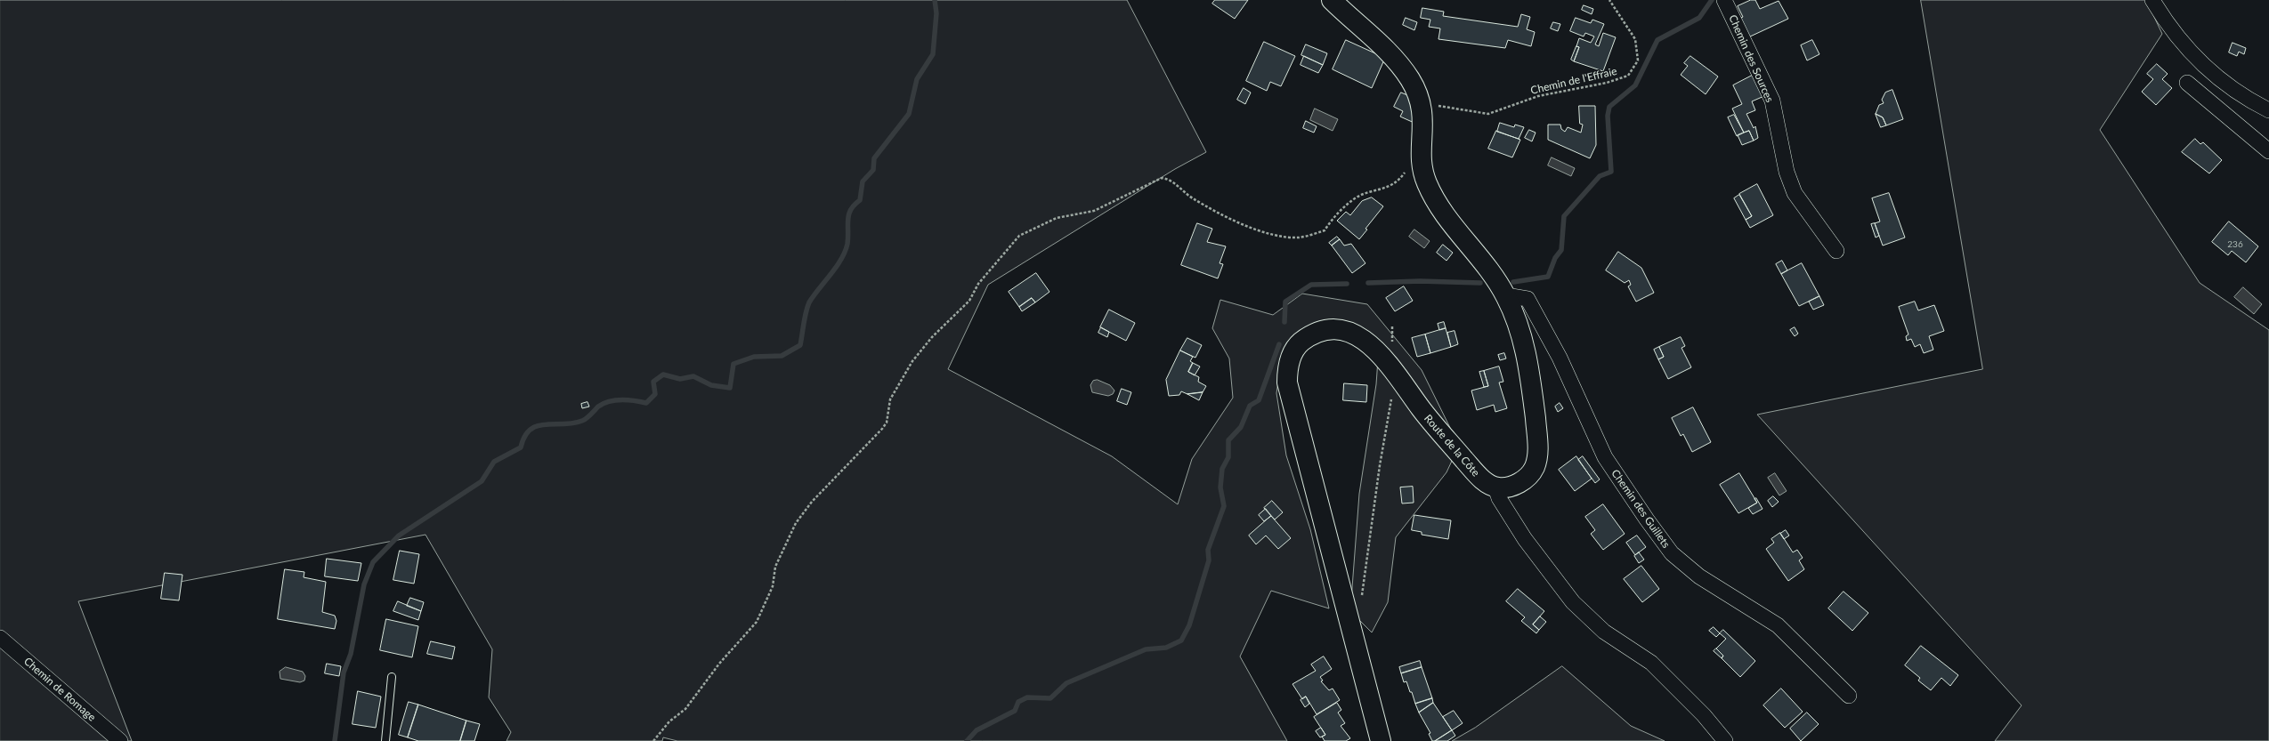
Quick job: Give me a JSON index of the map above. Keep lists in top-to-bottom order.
{
  "streets": {
    "street": [
      "Chemin des Sources",
      "Route de la Côte",
      "Chemin des Guillets",
      "Chemin de Romage"
    ],
    "path": ["Chemin de l'Effraie"]
  },
  "house_numbers": ["236"]
}
